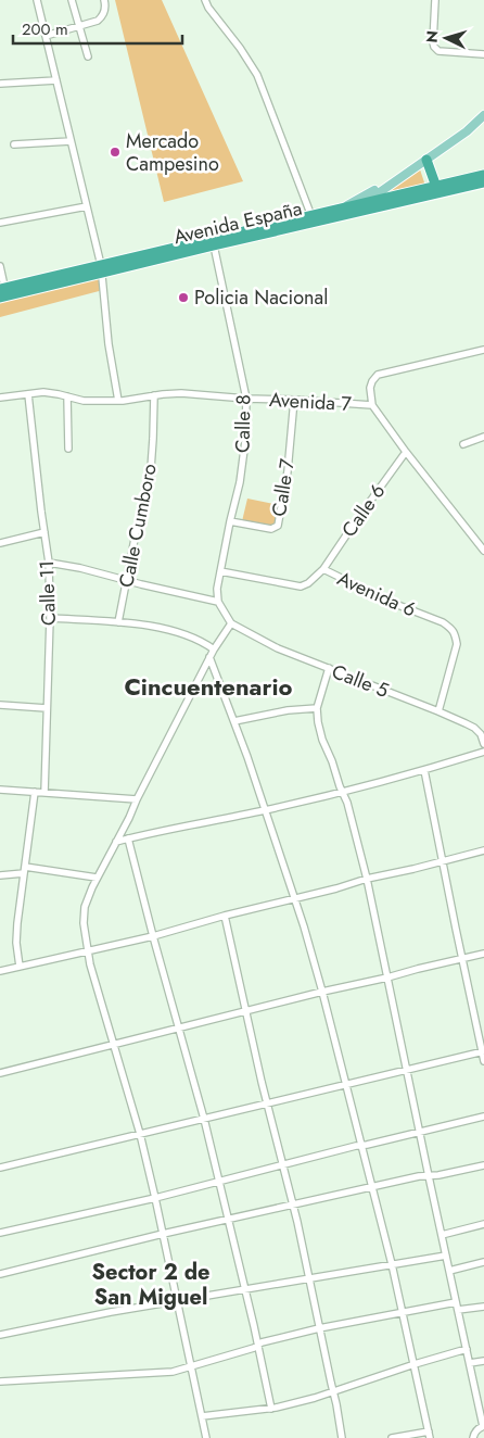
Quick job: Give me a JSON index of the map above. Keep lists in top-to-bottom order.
{
  "streets": {
    "highway": ["Avenida España"],
    "street": [
      "Avenida 7",
      "Calle 8",
      "Calle 7",
      "Calle 6",
      "Calle Cumboro",
      "Calle 11",
      "Avenida 6",
      "Calle 5"
    ]
  },
  "crossings": [
    ["Avenida España", "Calle 8"],
    ["Avenida 7", "Calle 8"],
    ["Avenida 7", "Calle 7"],
    ["Avenida 7", "Calle Cumboro"],
    ["Avenida 7", "Calle 11"],
    ["Calle 8", "Calle 7"],
    ["Calle 8", "Avenida 6"],
    ["Calle 6", "Avenida 6"],
    ["Avenida 6", "Calle 5"]
  ],
  "districts": ["Cincuentenario", "Sector 2 de San Miguel"],
  "places": ["Mercado Campesino", "Policia Nacional"],
  "scale_bar": "200 m",
  "north": "left"
}
